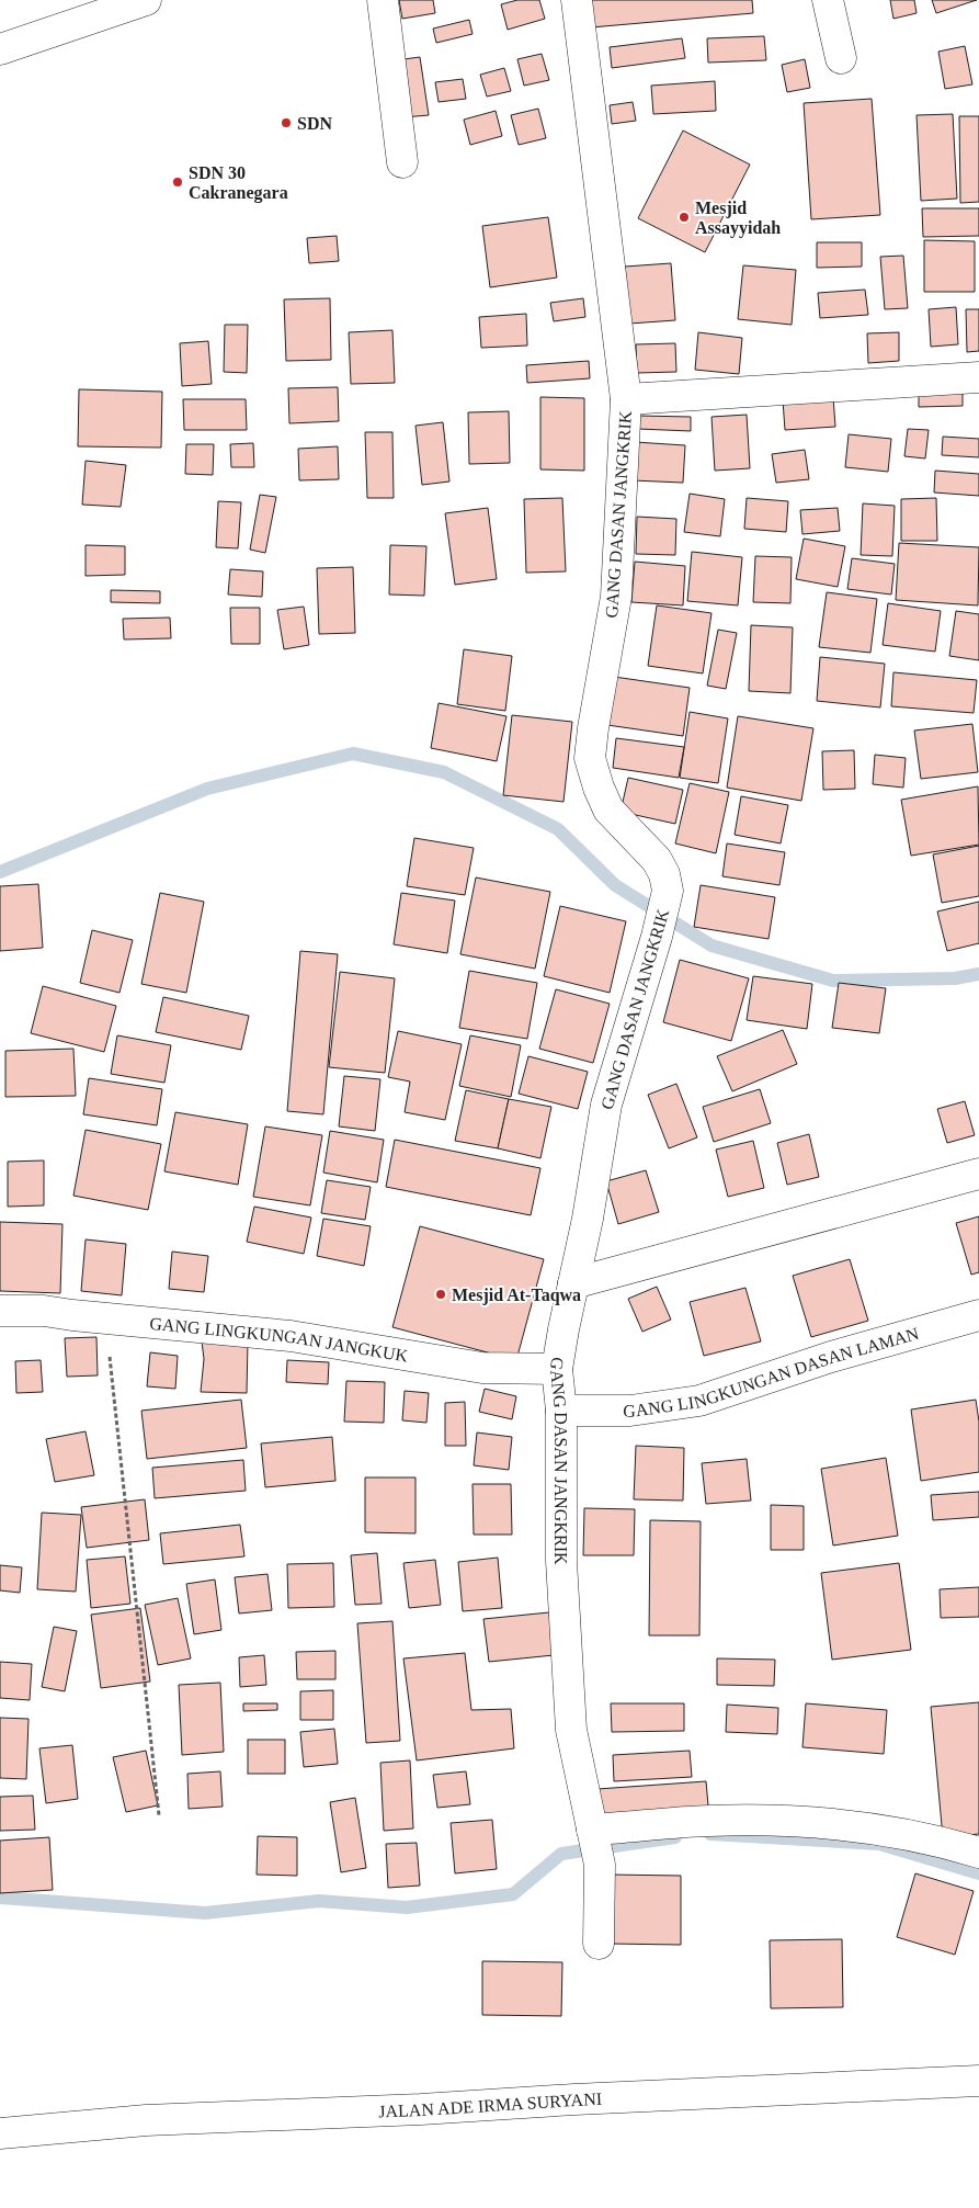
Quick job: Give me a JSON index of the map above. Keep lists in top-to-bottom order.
{
  "streets": {
    "street": [
      "GANG DASAN JANGKRIK",
      "GANG LINGKUNGAN JANGKUK",
      "GANG LINGKUNGAN DASAN LAMAN",
      "JALAN ADE IRMA SURYANI"
    ]
  },
  "crossings": [
    ["GANG DASAN JANGKRIK", "GANG LINGKUNGAN JANGKUK"],
    ["GANG DASAN JANGKRIK", "GANG LINGKUNGAN DASAN LAMAN"]
  ],
  "places": [
    "SDN",
    "SDN 30 Cakranegara",
    "Mesjid Assayyidah",
    "Mesjid At-Taqwa"
  ]
}
